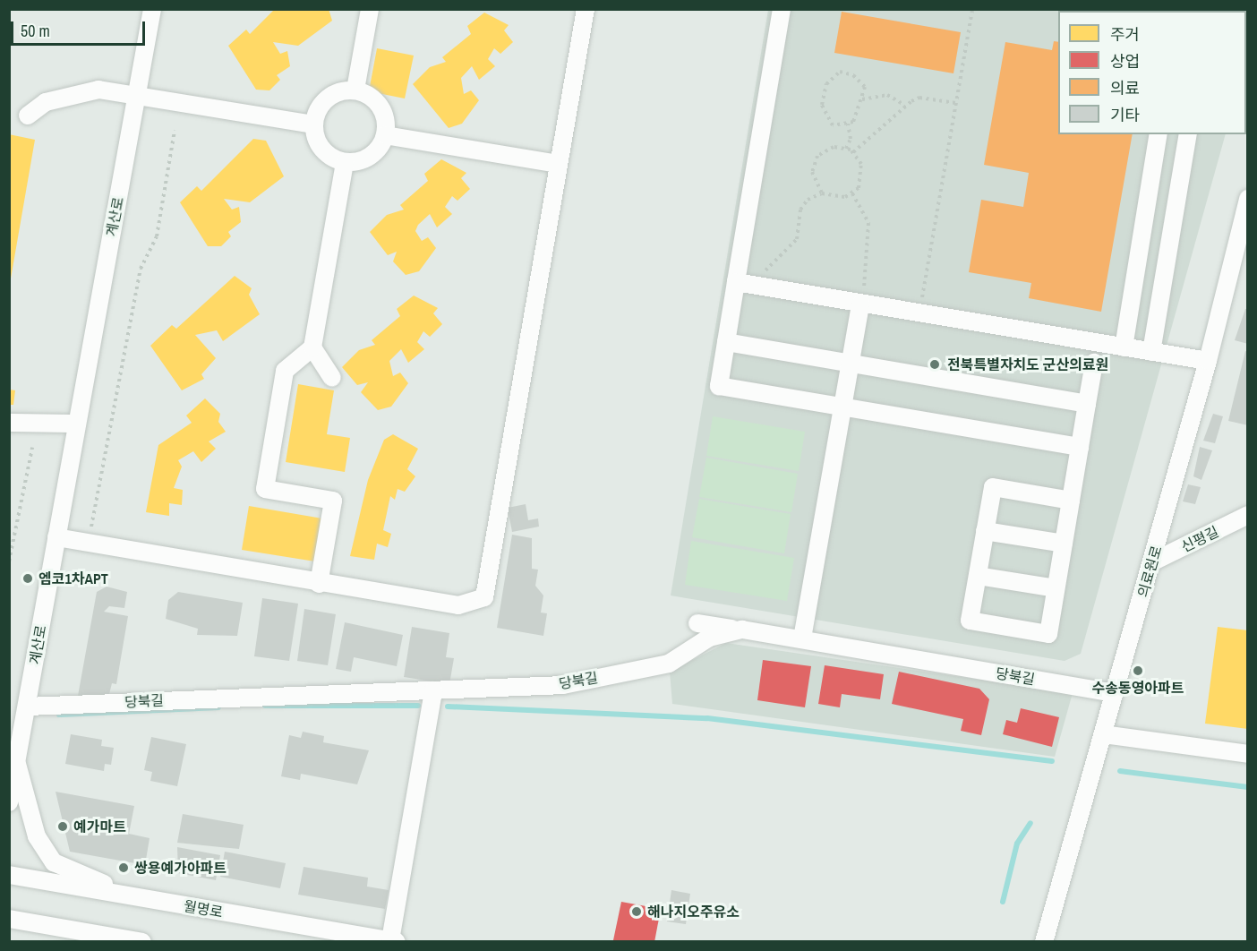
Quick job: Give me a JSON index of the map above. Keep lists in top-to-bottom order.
{
  "streets": {
    "street": [
      "계산로",
      "신평길",
      "의료원로",
      "당북길",
      "월명로"
    ]
  },
  "crossings": [
    ["계산로", "당북길"],
    ["신평길", "의료원로"],
    ["의료원로", "당북길"]
  ],
  "places": [
    "전북특별자치도 군산의료원",
    "엠코1차APT",
    "수송동영아파트",
    "예가마트",
    "쌍용예가아파트",
    "해나지오주유소"
  ],
  "legend": [
    "주거",
    "상업",
    "의료",
    "기타"
  ],
  "scale_bar": "50 m"
}
